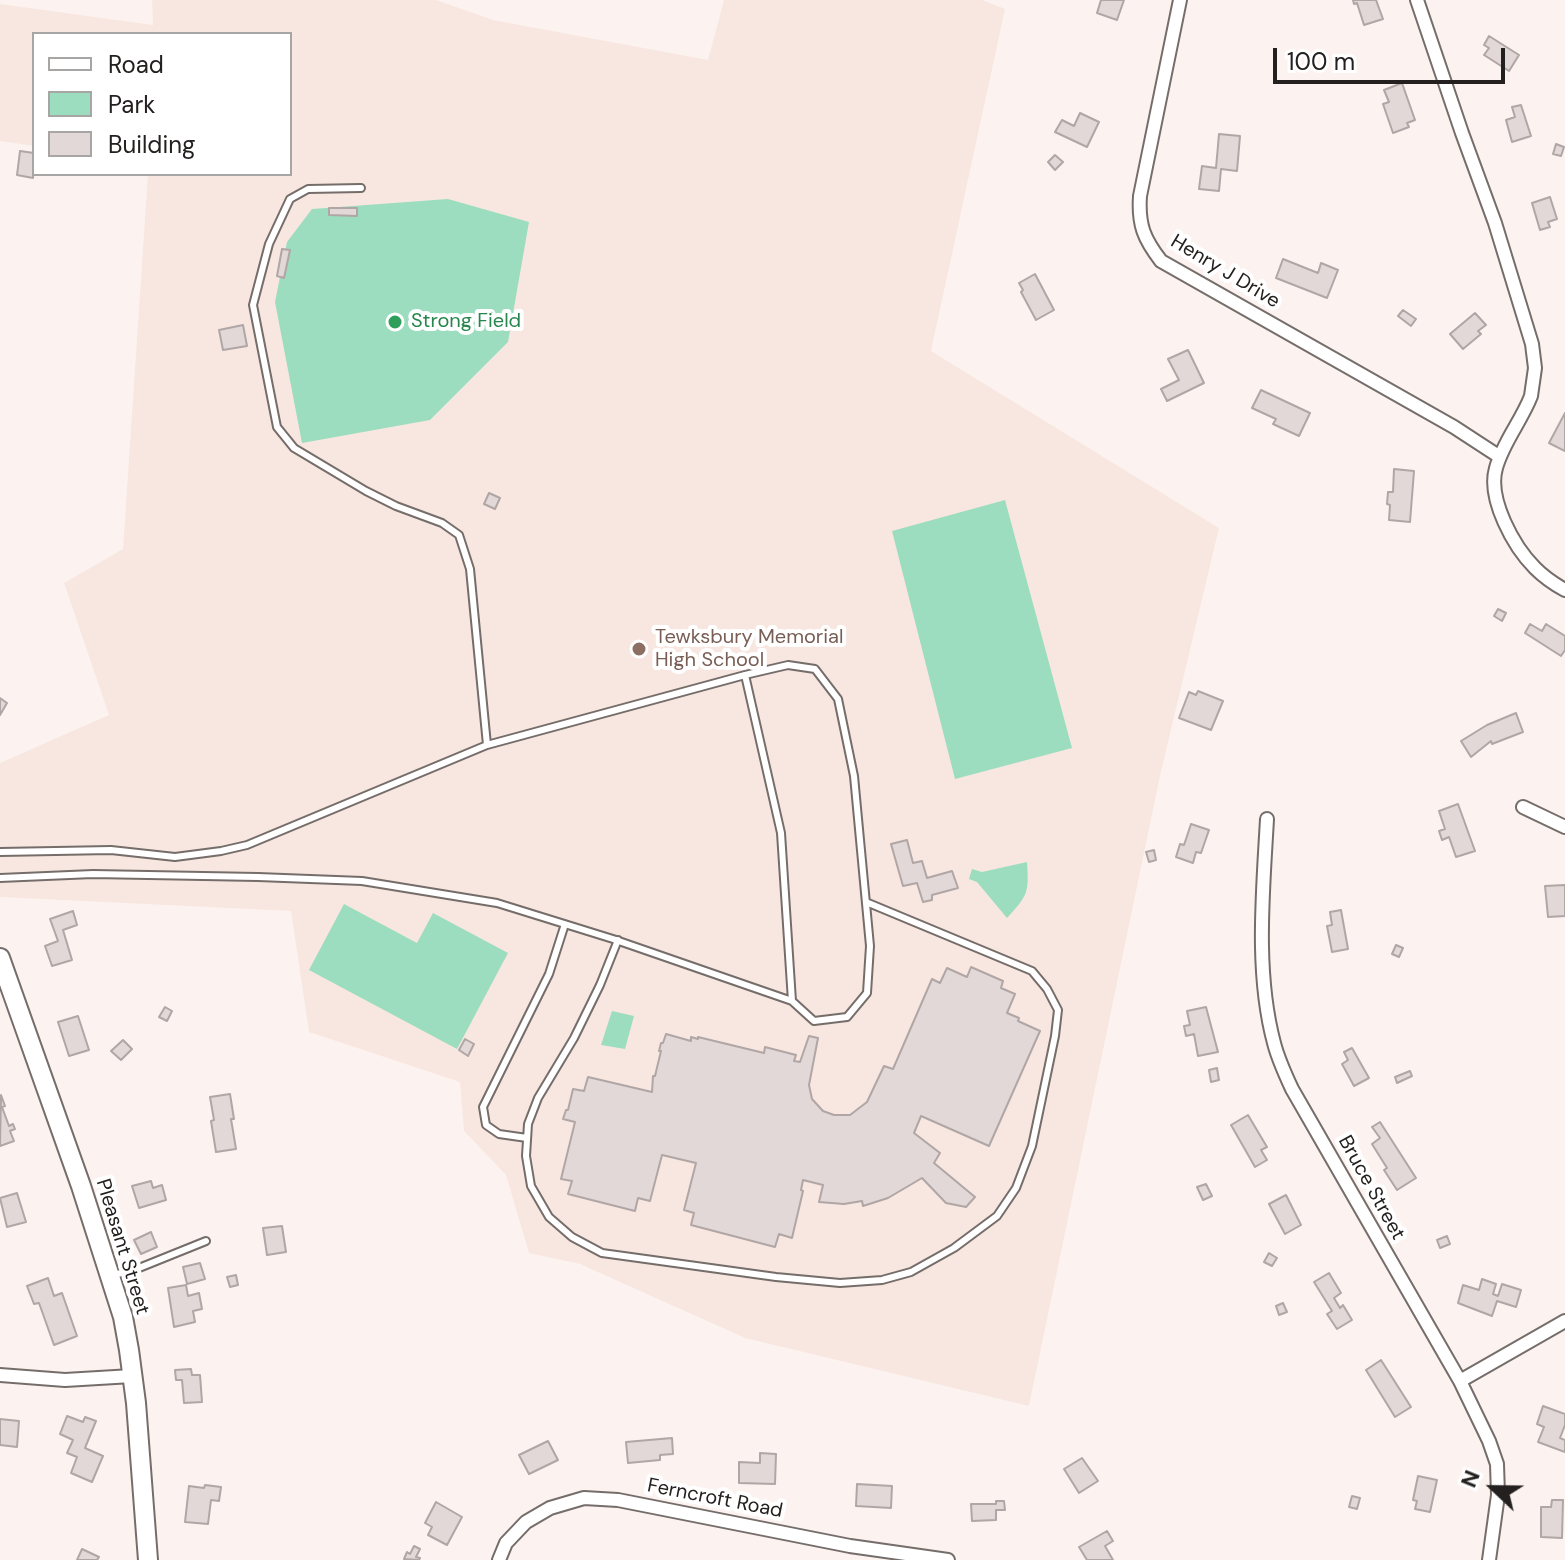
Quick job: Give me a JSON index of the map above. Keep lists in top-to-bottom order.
{
  "streets": {
    "main road": ["Pleasant Street"],
    "street": ["Henry J Drive", "Bruce Street", "Ferncroft Road"]
  },
  "places": ["Strong Field", "Tewksbury Memorial High School"],
  "legend": ["Road", "Park", "Building"],
  "scale_bar": "100 m",
  "north": "left"
}
